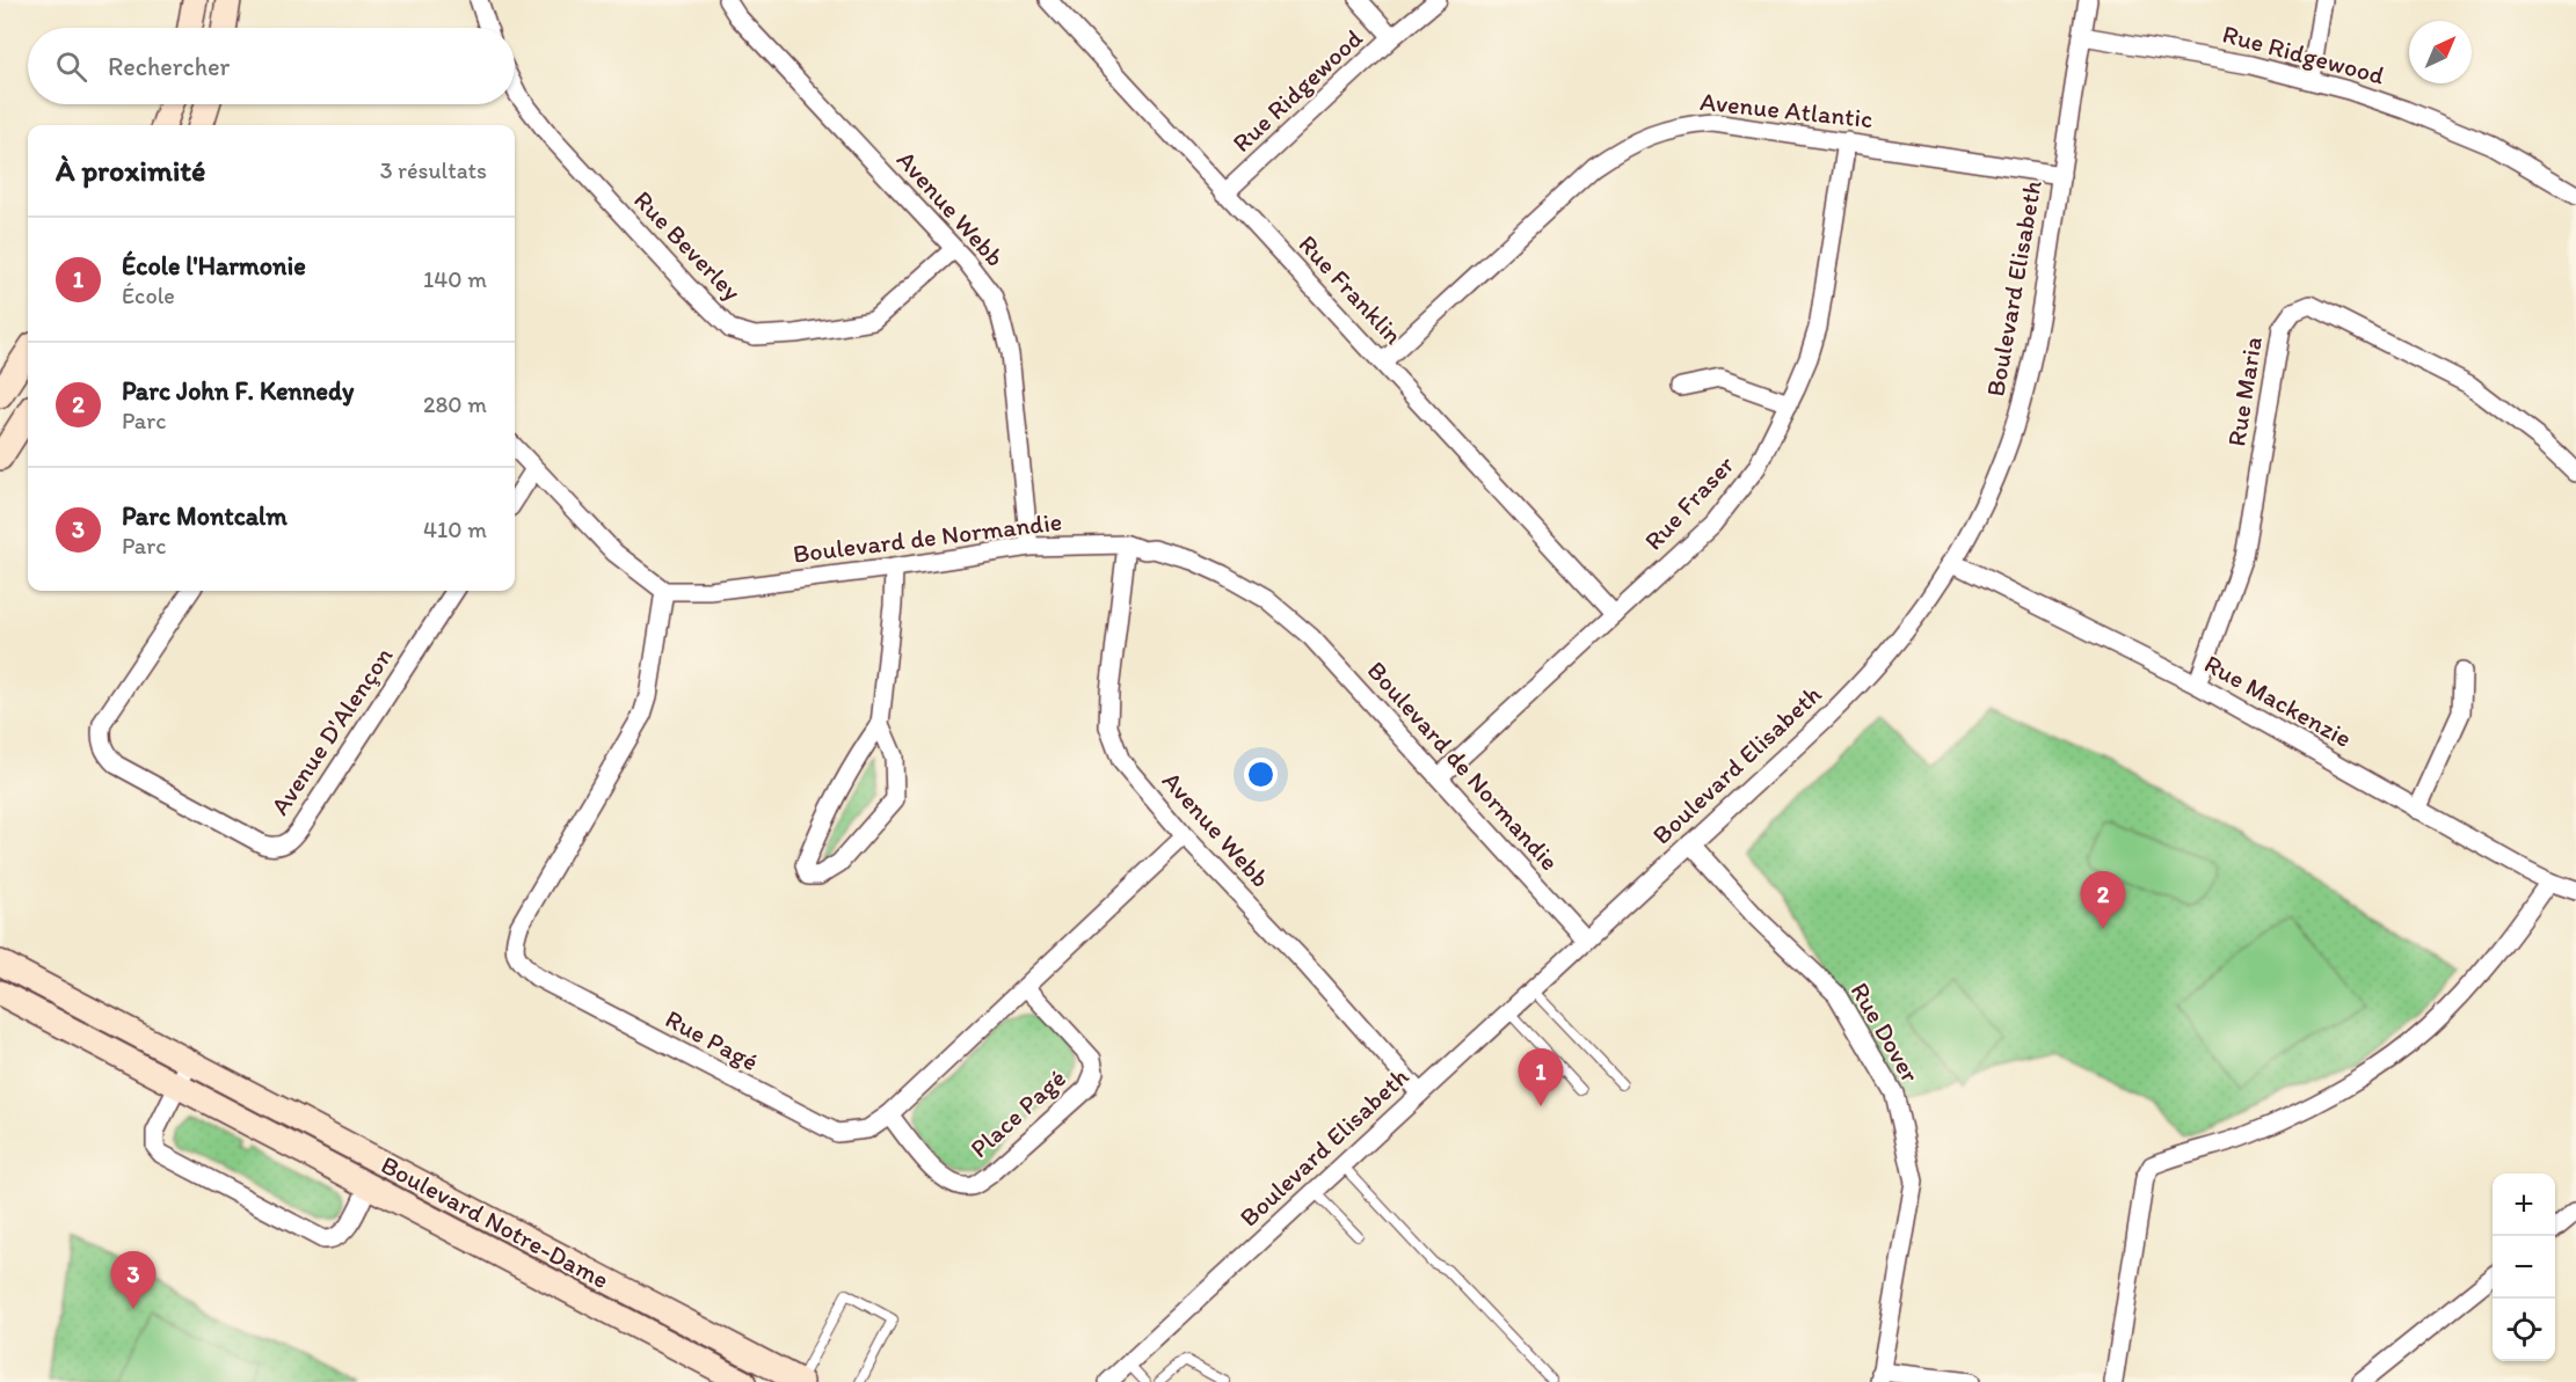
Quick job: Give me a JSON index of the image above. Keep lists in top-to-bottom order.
{
  "streets": {
    "street": [
      "Rue Ridgewood",
      "Avenue Atlantic",
      "Avenue Webb",
      "Rue Beverley",
      "Boulevard Elisabeth",
      "Rue Franklin",
      "Rue Maria",
      "Rue Fraser",
      "Boulevard de Normandie",
      "Rue Mackenzie",
      "Avenue D'Alençon",
      "Rue Dover",
      "Rue Pagé",
      "Place Pagé",
      "Boulevard Notre-Dame"
    ]
  },
  "crossings": [
    ["Rue Ridgewood", "Boulevard Elisabeth"],
    ["Rue Ridgewood", "Rue Franklin"],
    ["Avenue Atlantic", "Boulevard Elisabeth"],
    ["Avenue Atlantic", "Rue Franklin"],
    ["Avenue Atlantic", "Rue Fraser"],
    ["Avenue Webb", "Rue Beverley"],
    ["Avenue Webb", "Boulevard Elisabeth"],
    ["Avenue Webb", "Boulevard de Normandie"],
    ["Avenue Webb", "Rue Pagé"],
    ["Boulevard Elisabeth", "Boulevard de Normandie"],
    ["Boulevard Elisabeth", "Rue Mackenzie"],
    ["Boulevard Elisabeth", "Rue Dover"],
    ["Rue Franklin", "Rue Fraser"],
    ["Rue Maria", "Rue Mackenzie"],
    ["Rue Fraser", "Boulevard de Normandie"],
    ["Boulevard de Normandie", "Rue Pagé"],
    ["Rue Pagé", "Place Pagé"]
  ],
  "north": "top right",
  "page": {
    "search": "Rechercher",
    "heading": ["À proximité", "3 résultats"],
    "list": [
      {
        "mark": "1",
        "name": "École l'Harmonie",
        "note": "École",
        "value": "140 m"
      },
      {
        "mark": "2",
        "name": "Parc John F. Kennedy",
        "note": "Parc",
        "value": "280 m"
      },
      {
        "mark": "3",
        "name": "Parc Montcalm",
        "note": "Parc",
        "value": "410 m"
      }
    ],
    "pins": ["2", "1", "3"],
    "map_buttons": ["+", "−"]
  }
}
